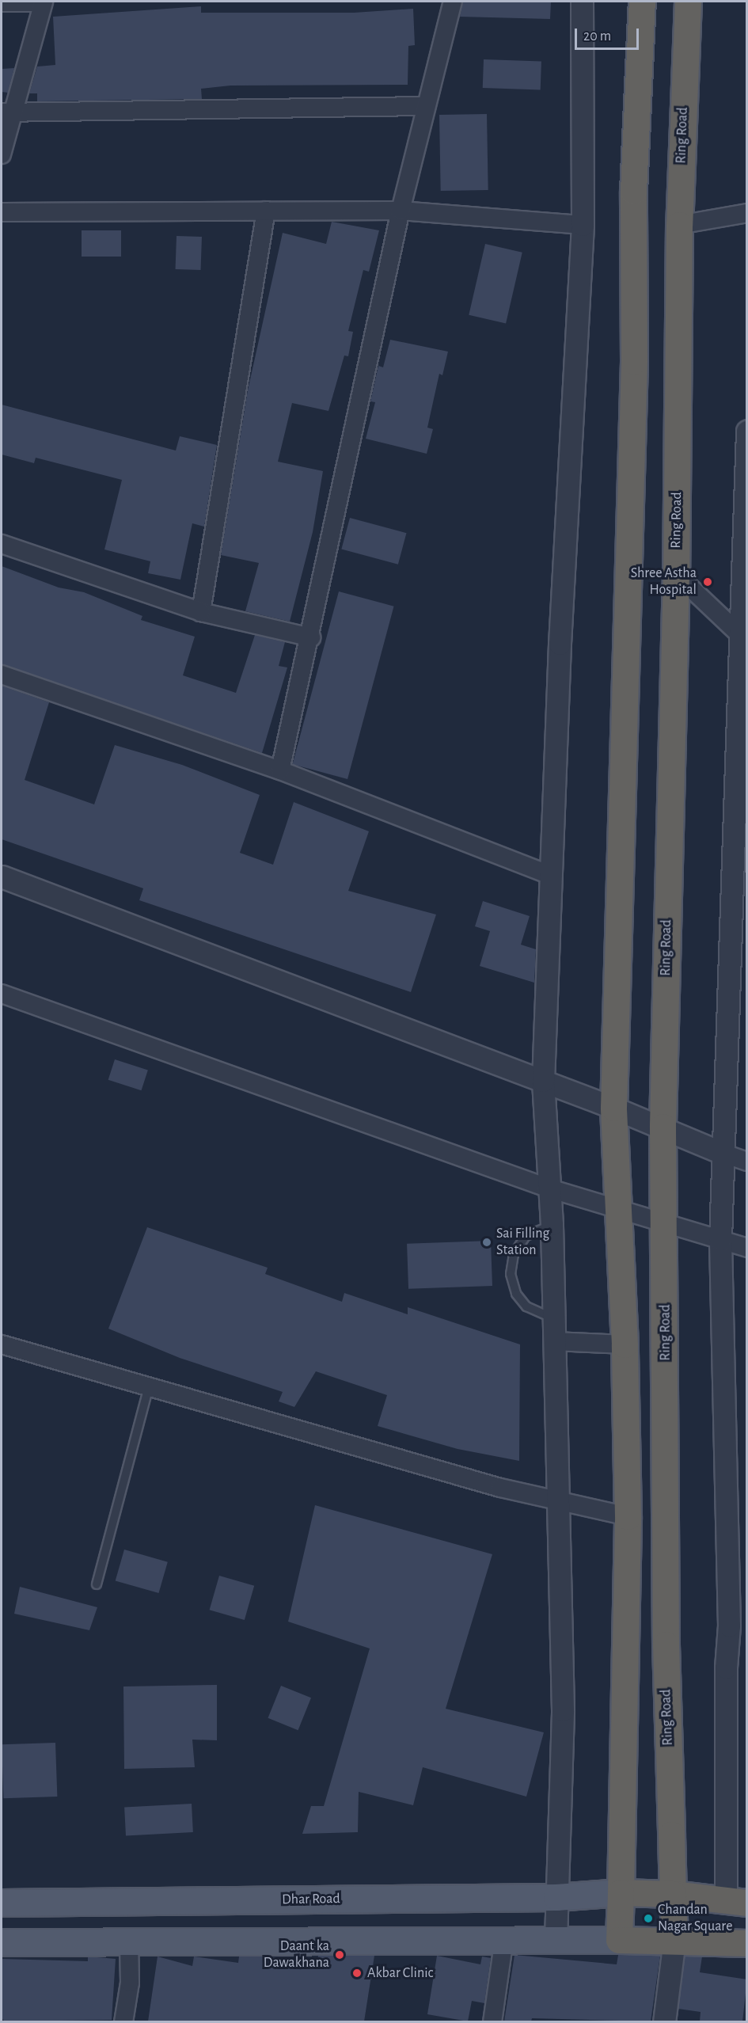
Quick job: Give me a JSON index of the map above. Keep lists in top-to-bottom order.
{
  "streets": {
    "highway": ["Ring Road"],
    "main road": ["Dhar Road"]
  },
  "places": [
    "Shree Astha Hospital",
    "Sai Filling Station",
    "Chandan Nagar Square",
    "Daant ka Dawakhana",
    "Akbar Clinic"
  ],
  "scale_bar": "20 m"
}
